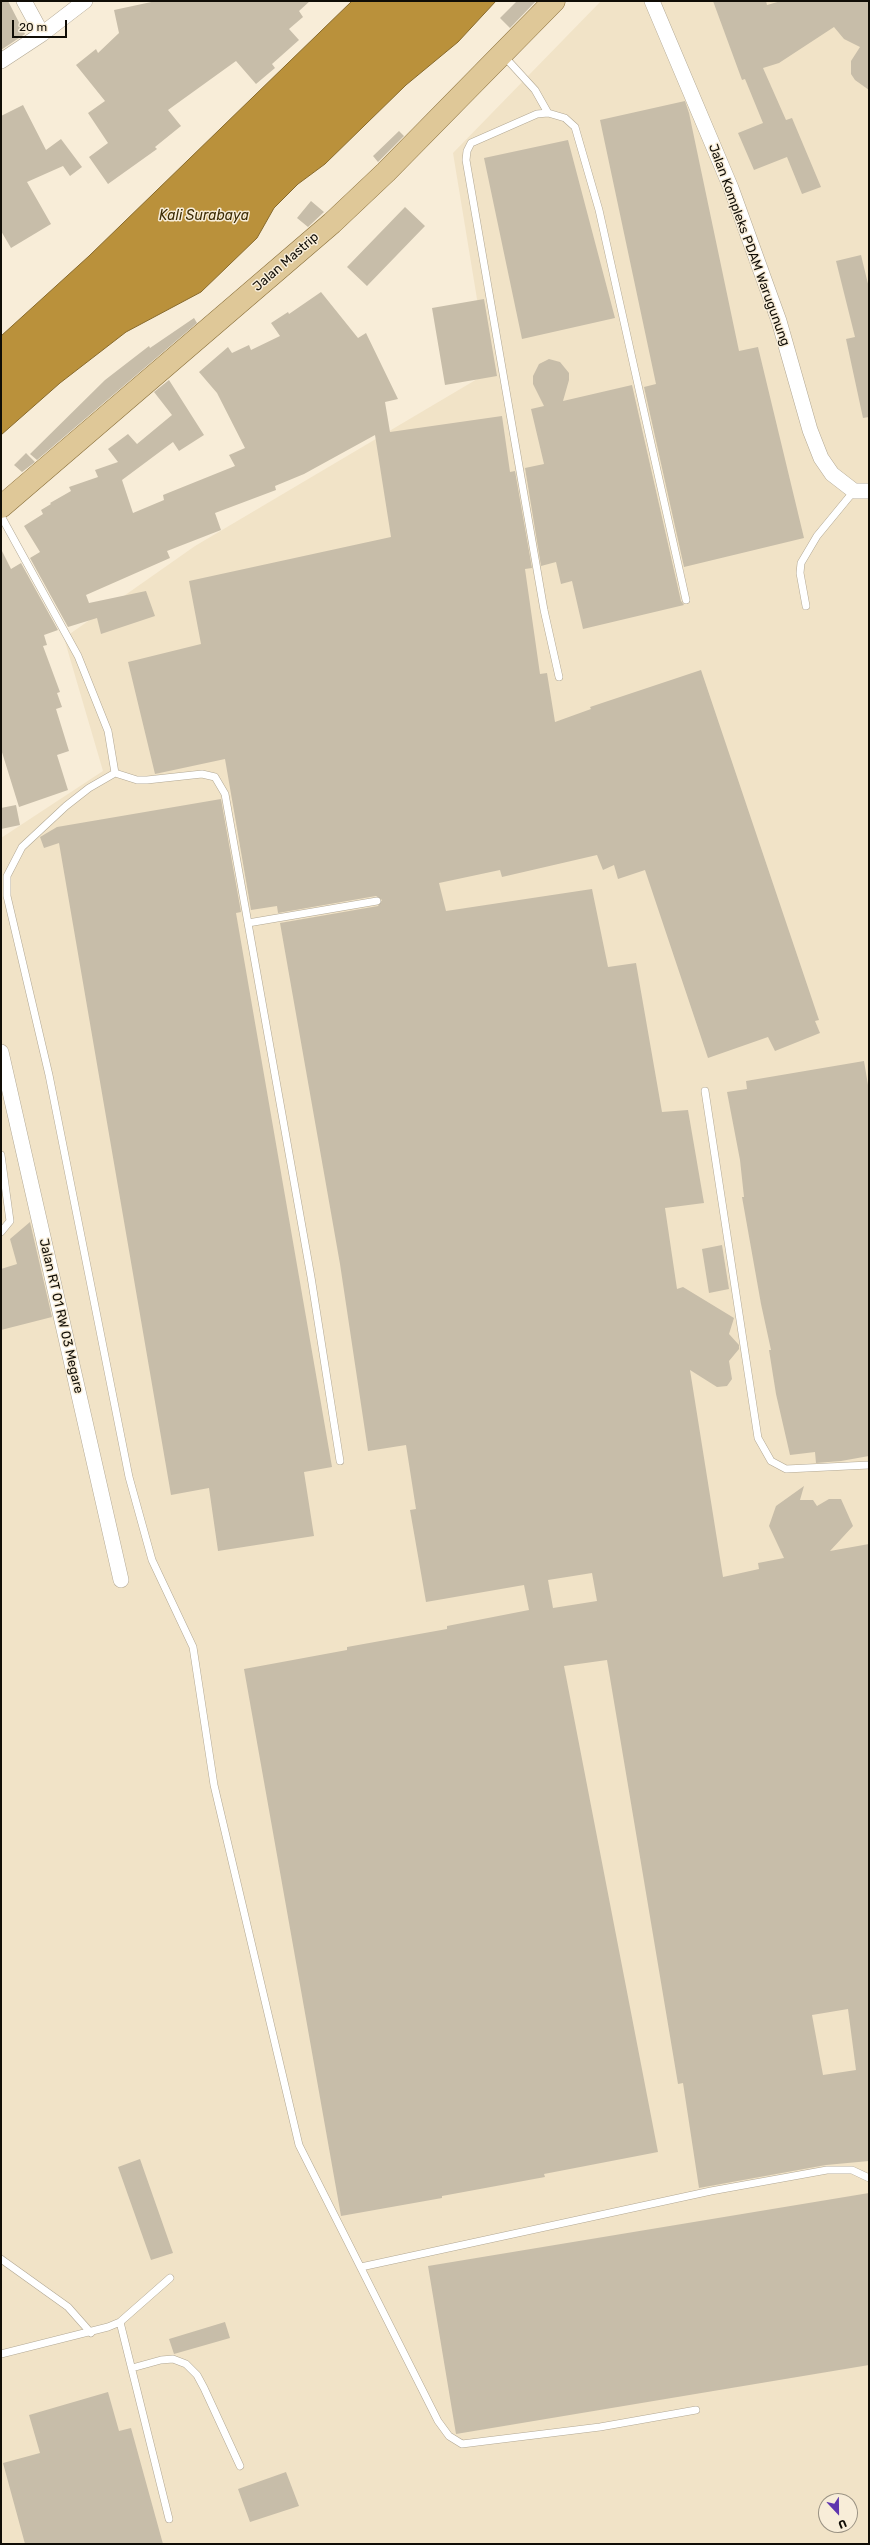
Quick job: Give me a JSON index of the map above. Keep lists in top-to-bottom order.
{
  "streets": {
    "main road": ["Jalan Mastrip"],
    "street": ["Jalan Kompleks PDAM Warugunung", "Jalan RT 01 RW 03 Megare"]
  },
  "water": ["Kali Surabaya"],
  "scale_bar": "20 m",
  "north": "bottom"
}
